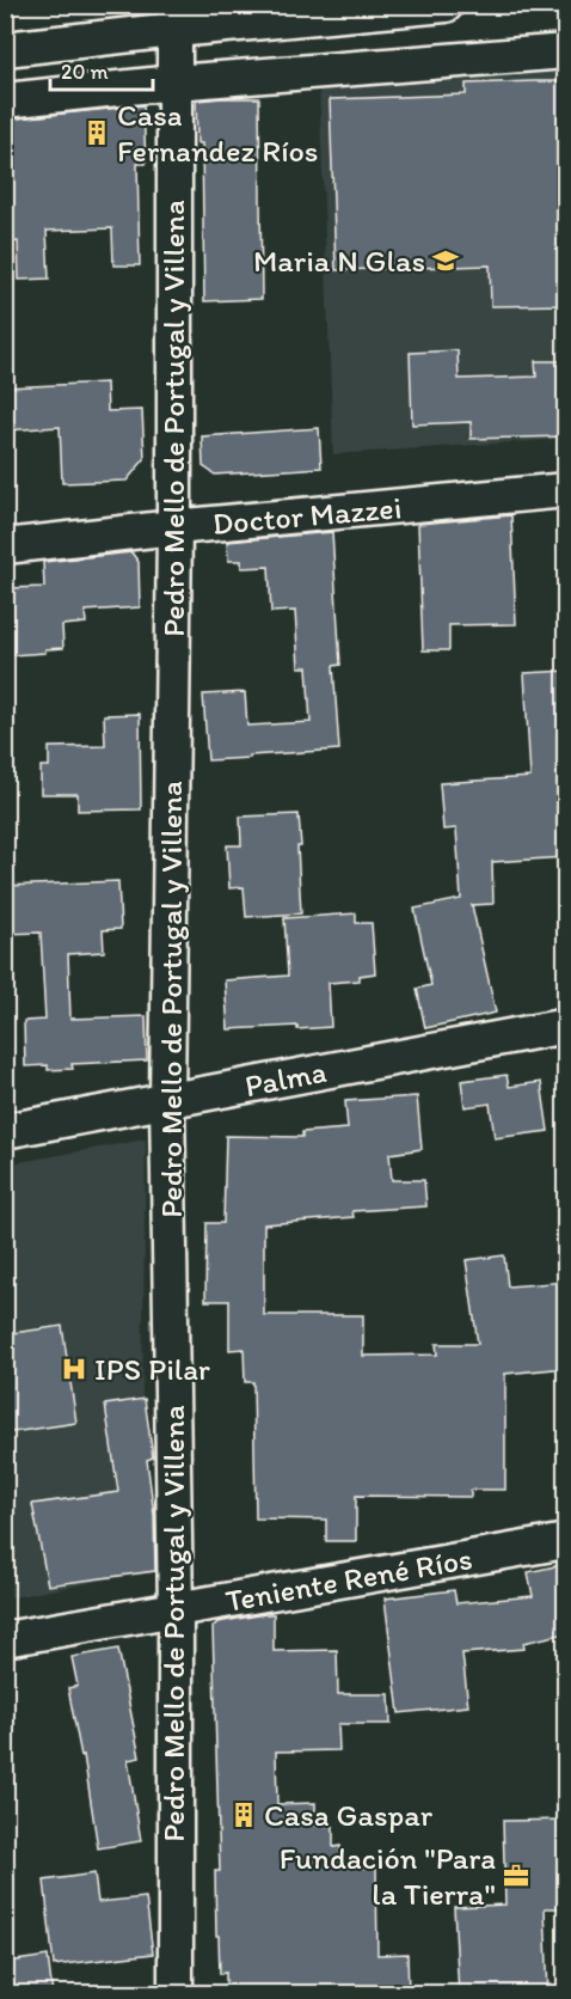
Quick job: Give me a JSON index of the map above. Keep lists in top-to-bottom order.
{
  "streets": {
    "street": [
      "Pedro Mello de Portugal y Villena",
      "Doctor Mazzei",
      "Palma",
      "Teniente René Ríos"
    ]
  },
  "crossings": [
    ["Pedro Mello de Portugal y Villena", "Doctor Mazzei"],
    ["Pedro Mello de Portugal y Villena", "Palma"],
    ["Pedro Mello de Portugal y Villena", "Teniente René Ríos"]
  ],
  "places": {
    "building": ["Casa Fernandez Ríos", "Casa Gaspar"],
    "school or university": ["Maria N Glas"],
    "hospital": ["IPS Pilar"],
    "office": ["Fundación \"Para la Tierra\""]
  },
  "scale_bar": "20 m"
}
